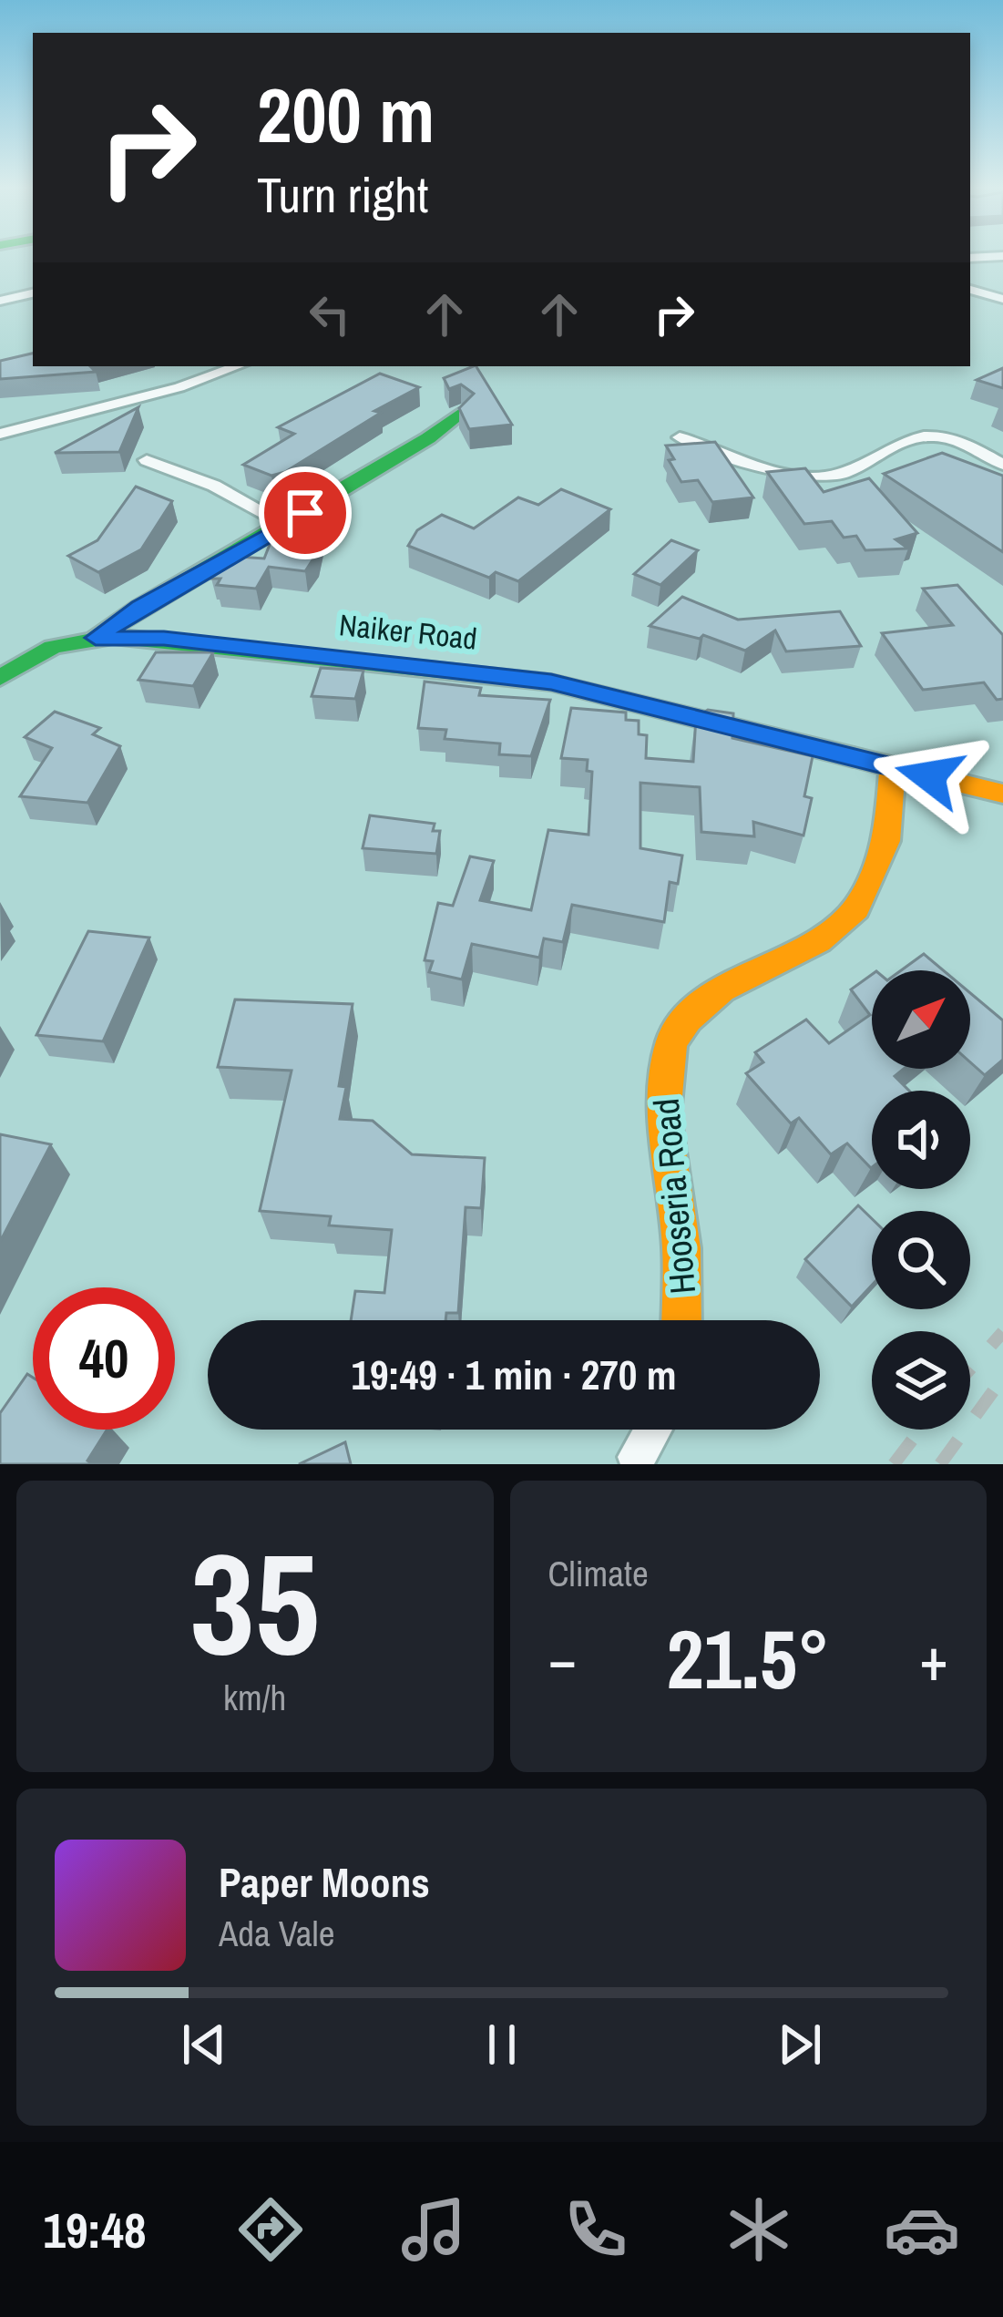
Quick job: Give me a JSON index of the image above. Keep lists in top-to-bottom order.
{
  "streets": {
    "street": ["Naiker Road", "Hooseria Road"]
  },
  "crossings": [
    ["Naiker Road", "Hooseria Road"]
  ],
  "north": "top right",
  "page": {
    "turn": ["200 m", "Turn right"],
    "limit": "40",
    "trip": "19:49 · 1 min · 270 m",
    "tile": [
      ["35", "km/h"],
      "Climate"
    ],
    "heat": ["−", "21.5°", "+"],
    "song": ["Paper Moons", "Ada Vale"],
    "tabs": "19:48"
  }
}
